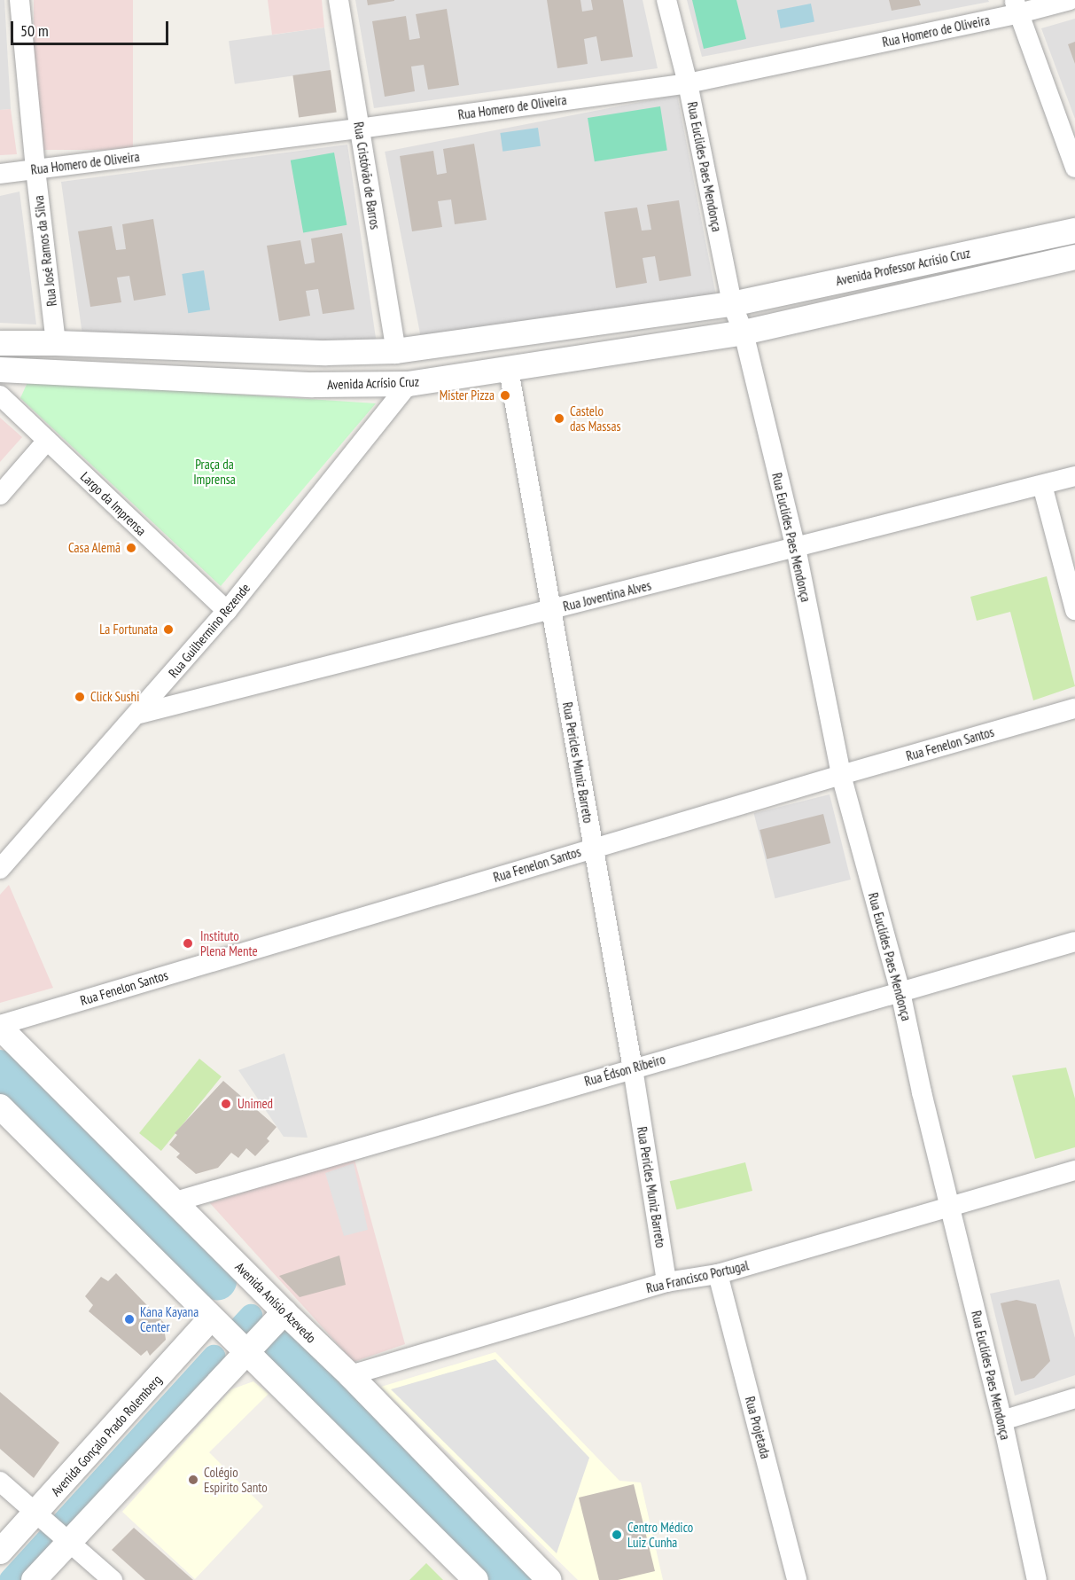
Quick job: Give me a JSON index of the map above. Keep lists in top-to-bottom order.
{
  "streets": {
    "street": [
      "Rua Homero de Oliveira",
      "Rua Euclides Paes Mendonça",
      "Rua Cristóvão de Barros",
      "Rua José Ramos da Silva",
      "Avenida Professor Acrísio Cruz",
      "Avenida Acrísio Cruz",
      "Largo da Imprensa",
      "Rua Euclídes Paes Mendonça",
      "Rua Joventina Alves",
      "Rua Guilhermino Rezende",
      "Rua Fenelon Santos",
      "Rua Pericles Muniz Barreto",
      "Rua Édson Ribeiro",
      "Rua Francisco Portugal",
      "Avenida Anísio Azevedo",
      "Rua Projetada",
      "Avenida Gonçalo Prado Rolemberg"
    ]
  },
  "crossings": [
    ["Rua Homero de Oliveira", "Rua Euclides Paes Mendonça"],
    ["Rua Homero de Oliveira", "Rua Cristóvão de Barros"],
    ["Rua Homero de Oliveira", "Rua José Ramos da Silva"],
    ["Rua Euclides Paes Mendonça", "Avenida Professor Acrísio Cruz"],
    ["Rua Euclides Paes Mendonça", "Avenida Acrísio Cruz"],
    ["Rua Euclides Paes Mendonça", "Rua Euclídes Paes Mendonça"],
    ["Avenida Professor Acrísio Cruz", "Avenida Acrísio Cruz"],
    ["Avenida Professor Acrísio Cruz", "Rua Euclídes Paes Mendonça"],
    ["Avenida Acrísio Cruz", "Rua Euclídes Paes Mendonça"],
    ["Avenida Acrísio Cruz", "Rua Guilhermino Rezende"],
    ["Avenida Acrísio Cruz", "Rua Pericles Muniz Barreto"],
    ["Largo da Imprensa", "Rua Guilhermino Rezende"],
    ["Rua Euclídes Paes Mendonça", "Rua Joventina Alves"],
    ["Rua Euclídes Paes Mendonça", "Rua Fenelon Santos"],
    ["Rua Euclídes Paes Mendonça", "Rua Édson Ribeiro"],
    ["Rua Euclídes Paes Mendonça", "Rua Francisco Portugal"],
    ["Rua Joventina Alves", "Rua Guilhermino Rezende"],
    ["Rua Joventina Alves", "Rua Pericles Muniz Barreto"],
    ["Rua Fenelon Santos", "Rua Pericles Muniz Barreto"],
    ["Rua Fenelon Santos", "Avenida Anísio Azevedo"],
    ["Rua Pericles Muniz Barreto", "Rua Édson Ribeiro"],
    ["Rua Pericles Muniz Barreto", "Rua Francisco Portugal"],
    ["Rua Édson Ribeiro", "Avenida Anísio Azevedo"],
    ["Rua Francisco Portugal", "Avenida Anísio Azevedo"],
    ["Rua Francisco Portugal", "Rua Projetada"]
  ],
  "parks": ["Praça da Imprensa"],
  "places": [
    "Mister Pizza",
    "Castelo das Massas",
    "Casa Alemã",
    "La Fortunata",
    "Click Sushi",
    "Instituto Plena Mente",
    "Unimed",
    "Kana Kayana Center",
    "Colégio Espirito Santo",
    "Centro Médico Luiz Cunha"
  ],
  "scale_bar": "50 m"
}
